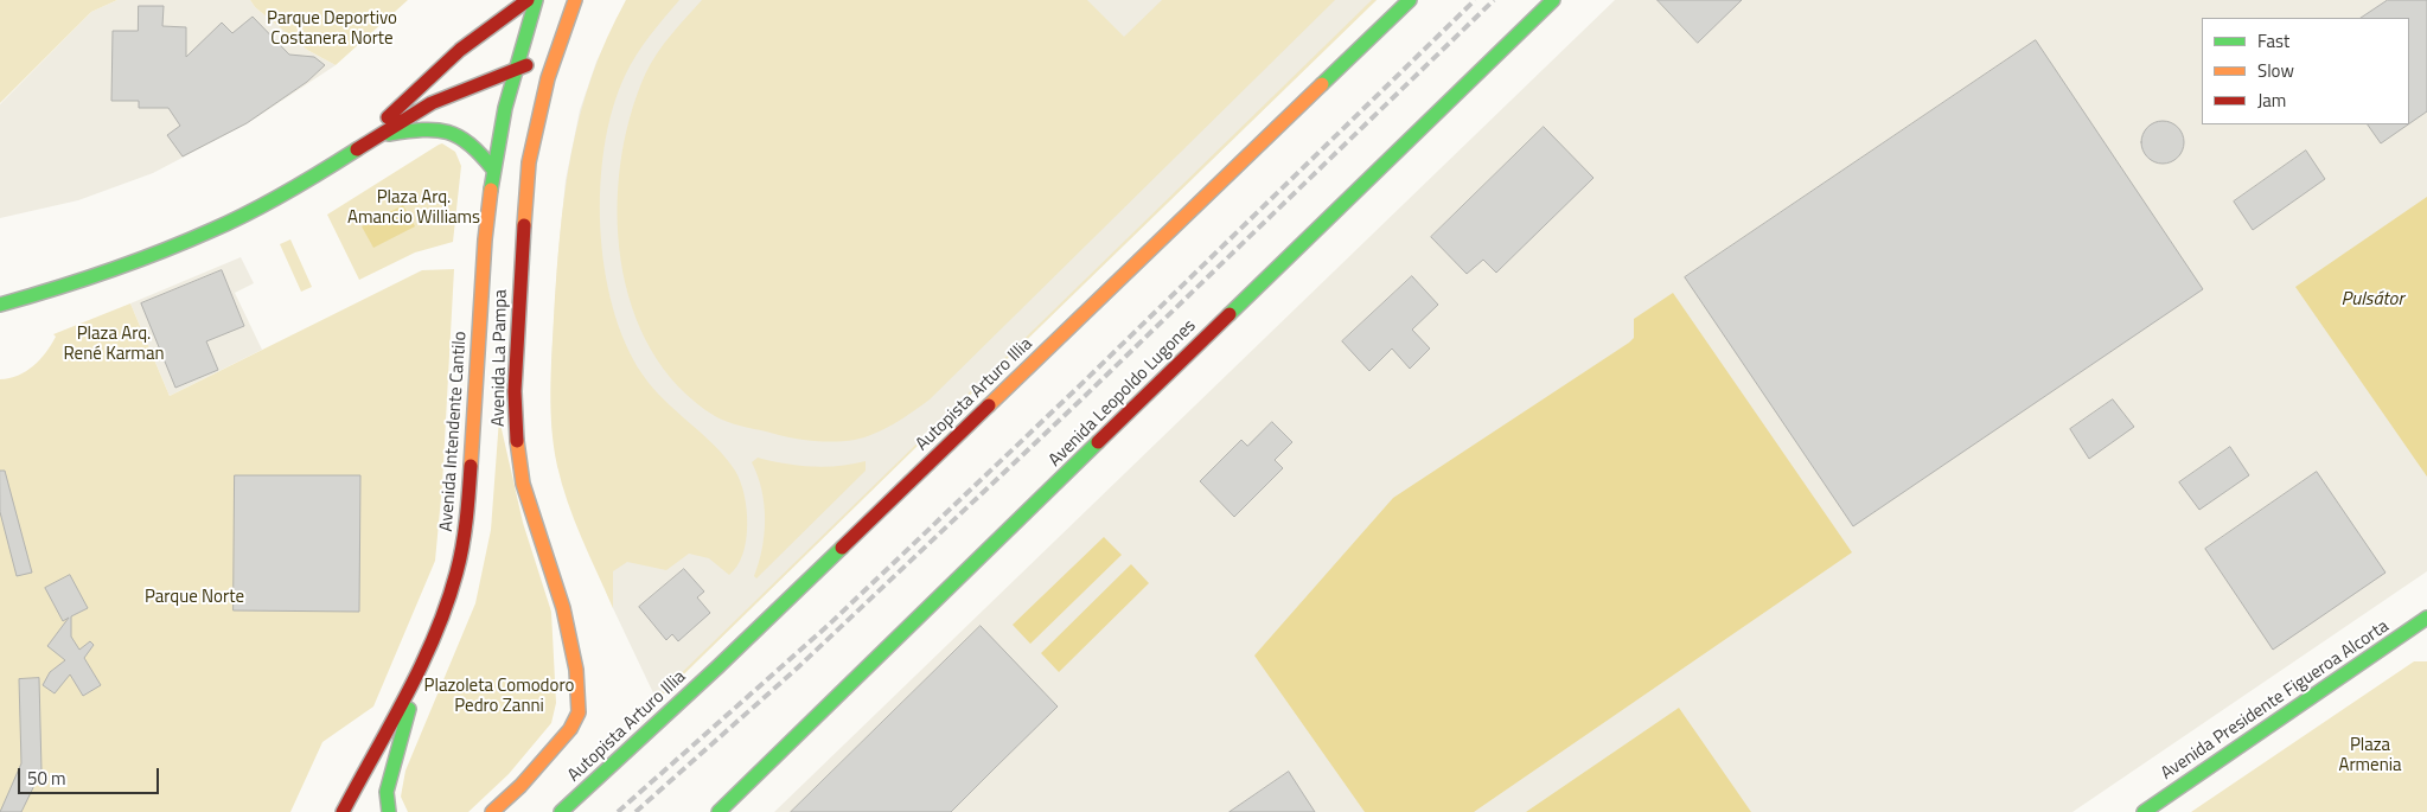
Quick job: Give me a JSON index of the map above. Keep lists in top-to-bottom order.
{
  "streets": {
    "main road": [
      "Avenida La Pampa",
      "Avenida Leopoldo Lugones",
      "Autopista Arturo Illia",
      "Avenida Intendente Cantilo",
      "Avenida Presidente Figueroa Alcorta"
    ]
  },
  "water": ["Pulsátor"],
  "parks": [
    "Parque Deportivo Costanera Norte",
    "Plaza Arq. Amancio Williams",
    "Plaza Arq. René Karman",
    "Parque Norte",
    "Plazoleta Comodoro Pedro Zanni",
    "Plaza Armenia"
  ],
  "legend": ["Fast", "Slow", "Jam"],
  "scale_bar": "50 m"
}
